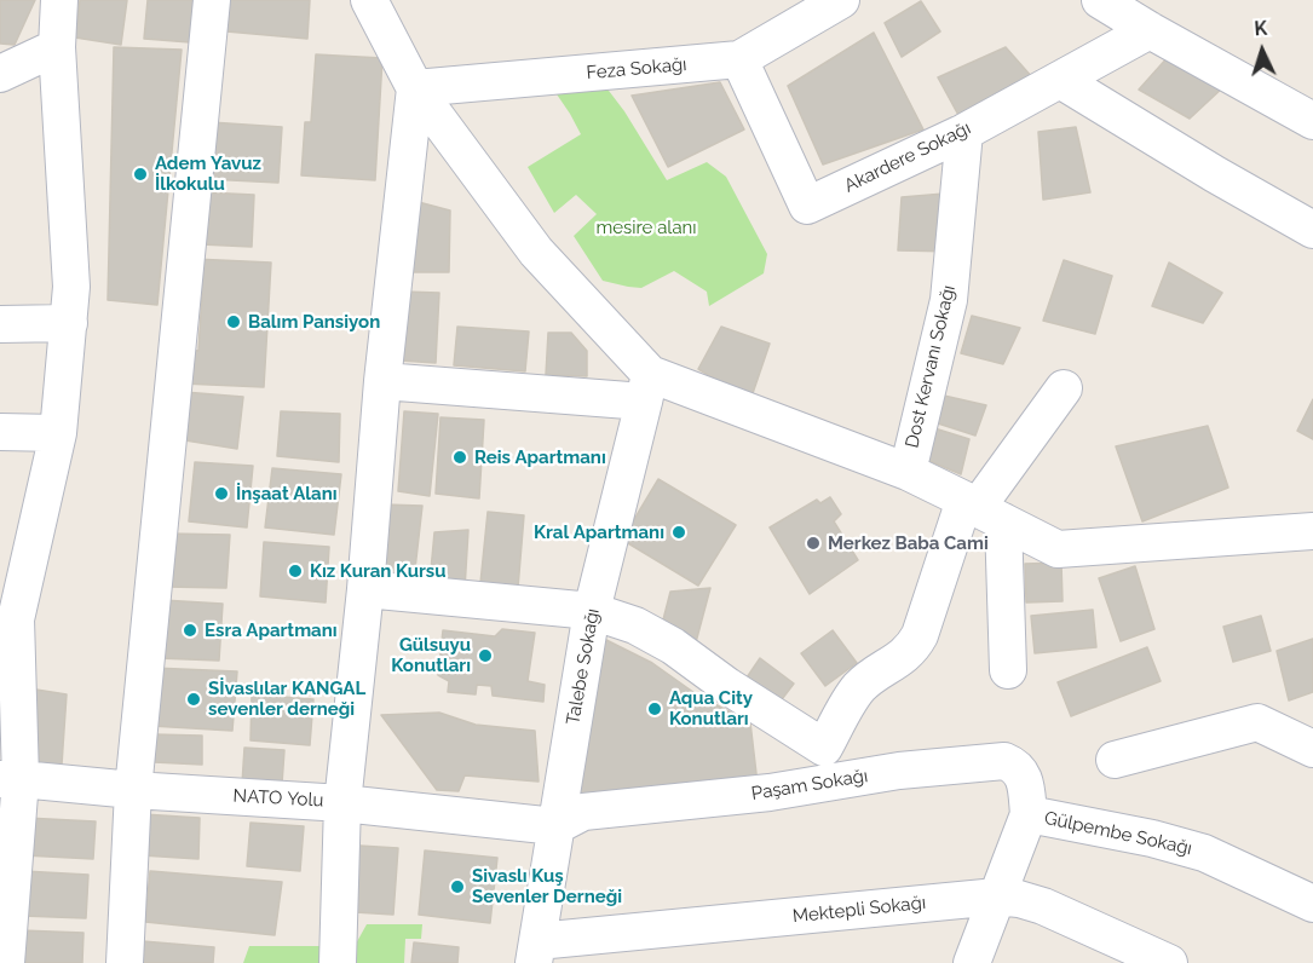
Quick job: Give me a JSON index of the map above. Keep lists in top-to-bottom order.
{
  "streets": {
    "street": [
      "Feza Sokağı",
      "Akardere Sokağı",
      "Dost Kervanı Sokağı",
      "Talebe Sokağı",
      "Paşam Sokağı",
      "NATO Yolu",
      "Gülpembe Sokağı",
      "Mektepli Sokağı"
    ]
  },
  "crossings": [
    ["Feza Sokağı", "Akardere Sokağı"],
    ["Akardere Sokağı", "Dost Kervanı Sokağı"],
    ["Talebe Sokağı", "Paşam Sokağı"],
    ["Talebe Sokağı", "NATO Yolu"],
    ["Talebe Sokağı", "Mektepli Sokağı"],
    ["Paşam Sokağı", "NATO Yolu"],
    ["Paşam Sokağı", "Gülpembe Sokağı"],
    ["Gülpembe Sokağı", "Mektepli Sokağı"]
  ],
  "parks": ["mesire alanı"],
  "places": [
    "Adem Yavuz İlkokulu",
    "Balım Pansiyon",
    "Reis Apartmanı",
    "İnşaat Alanı",
    "Kral Apartmanı",
    "Merkez Baba Cami",
    "Kız Kuran Kursu",
    "Esra Apartmanı",
    "Gülsuyu Konutları",
    "Sİvaslılar KANGAL sevenler derneği",
    "Aqua City Konutları",
    "Sivaslı Kuş Sevenler Derneği"
  ],
  "north": "top"
}
